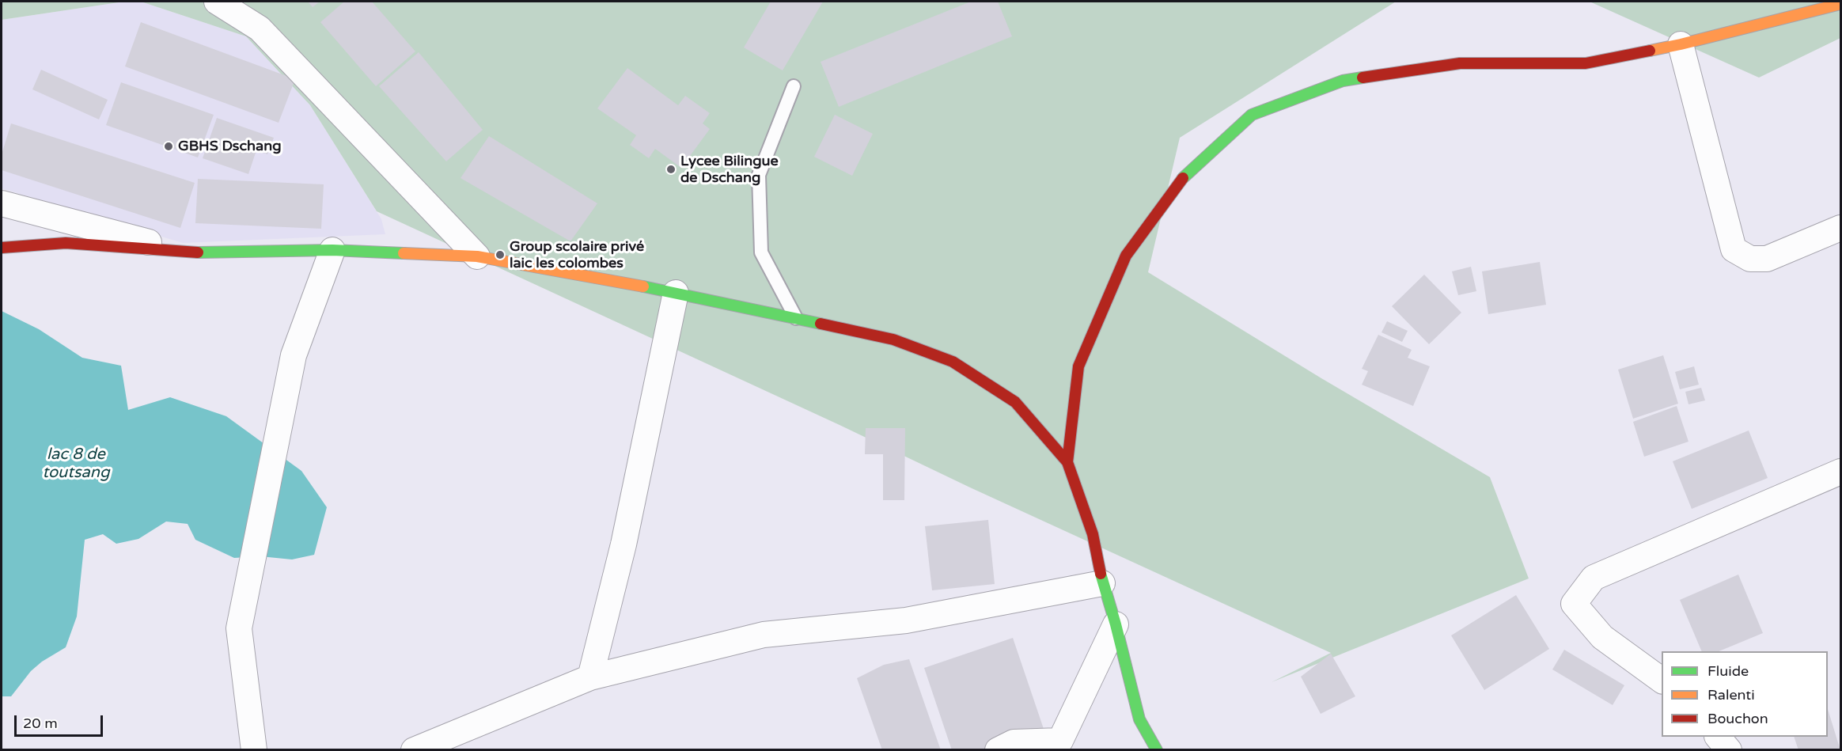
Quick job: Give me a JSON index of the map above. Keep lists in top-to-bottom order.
{
  "water": ["lac 8 de toutsang"],
  "places": ["GBHS Dschang", "Lycee Bilingue de Dschang", "Group scolaire privé laic les colombes"],
  "legend": ["Fluide", "Ralenti", "Bouchon"],
  "scale_bar": "20 m"
}
